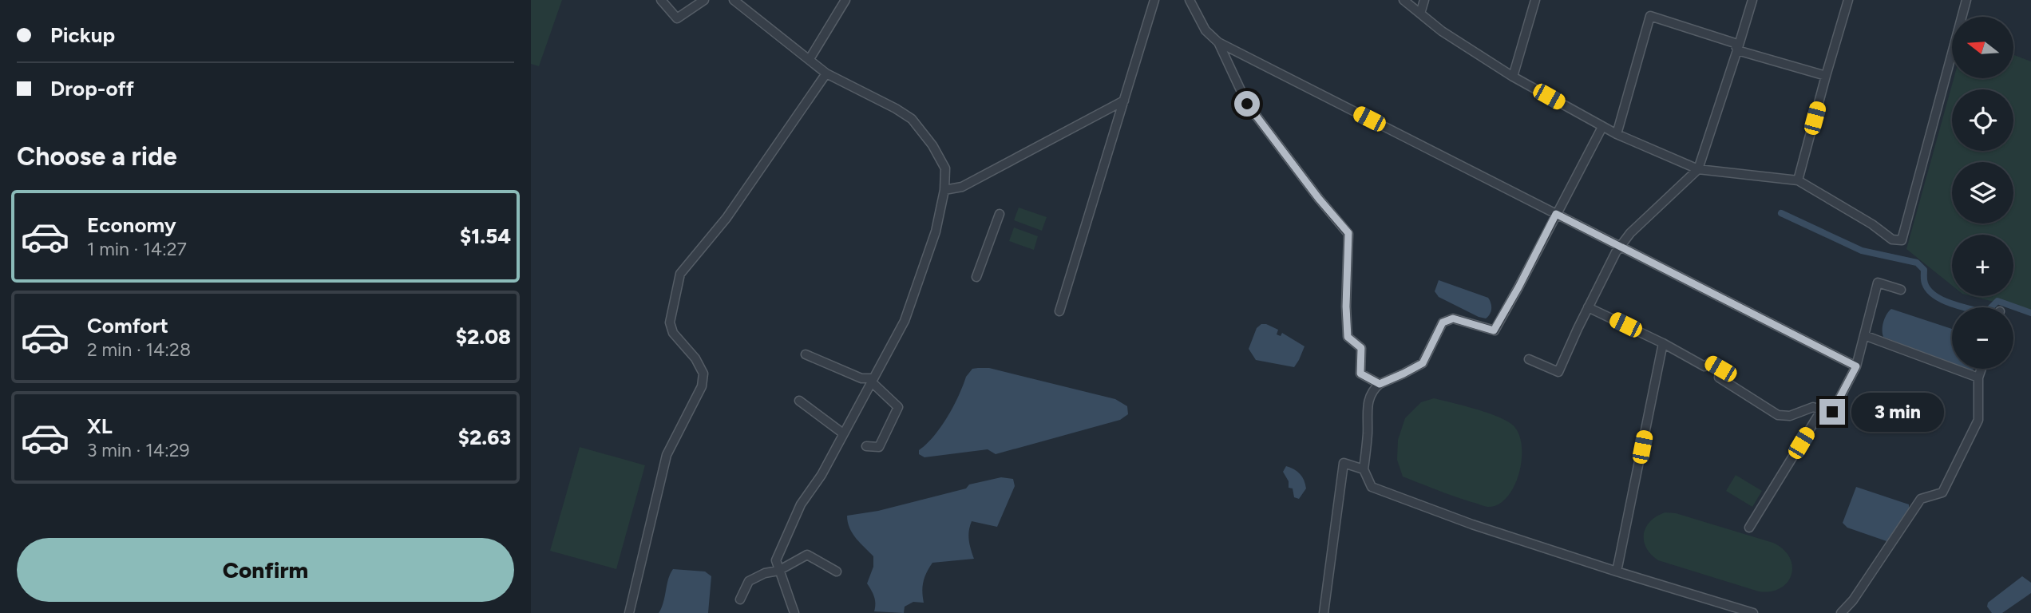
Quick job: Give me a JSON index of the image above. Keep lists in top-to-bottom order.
{
  "north": "left",
  "page": {
    "banner": ["Pickup", "Drop-off"],
    "map_buttons": ["+", "−"],
    "heading": "Choose a ride",
    "list": [
      {
        "name": "Economy",
        "note": "1 min · 14:27",
        "value": "$1.54"
      },
      {
        "name": "Comfort",
        "note": "2 min · 14:28",
        "value": "$2.08"
      },
      {
        "name": "XL",
        "note": "3 min · 14:29",
        "value": "$2.63"
      }
    ],
    "bubble": "3 min",
    "buttons": "Confirm"
  }
}
